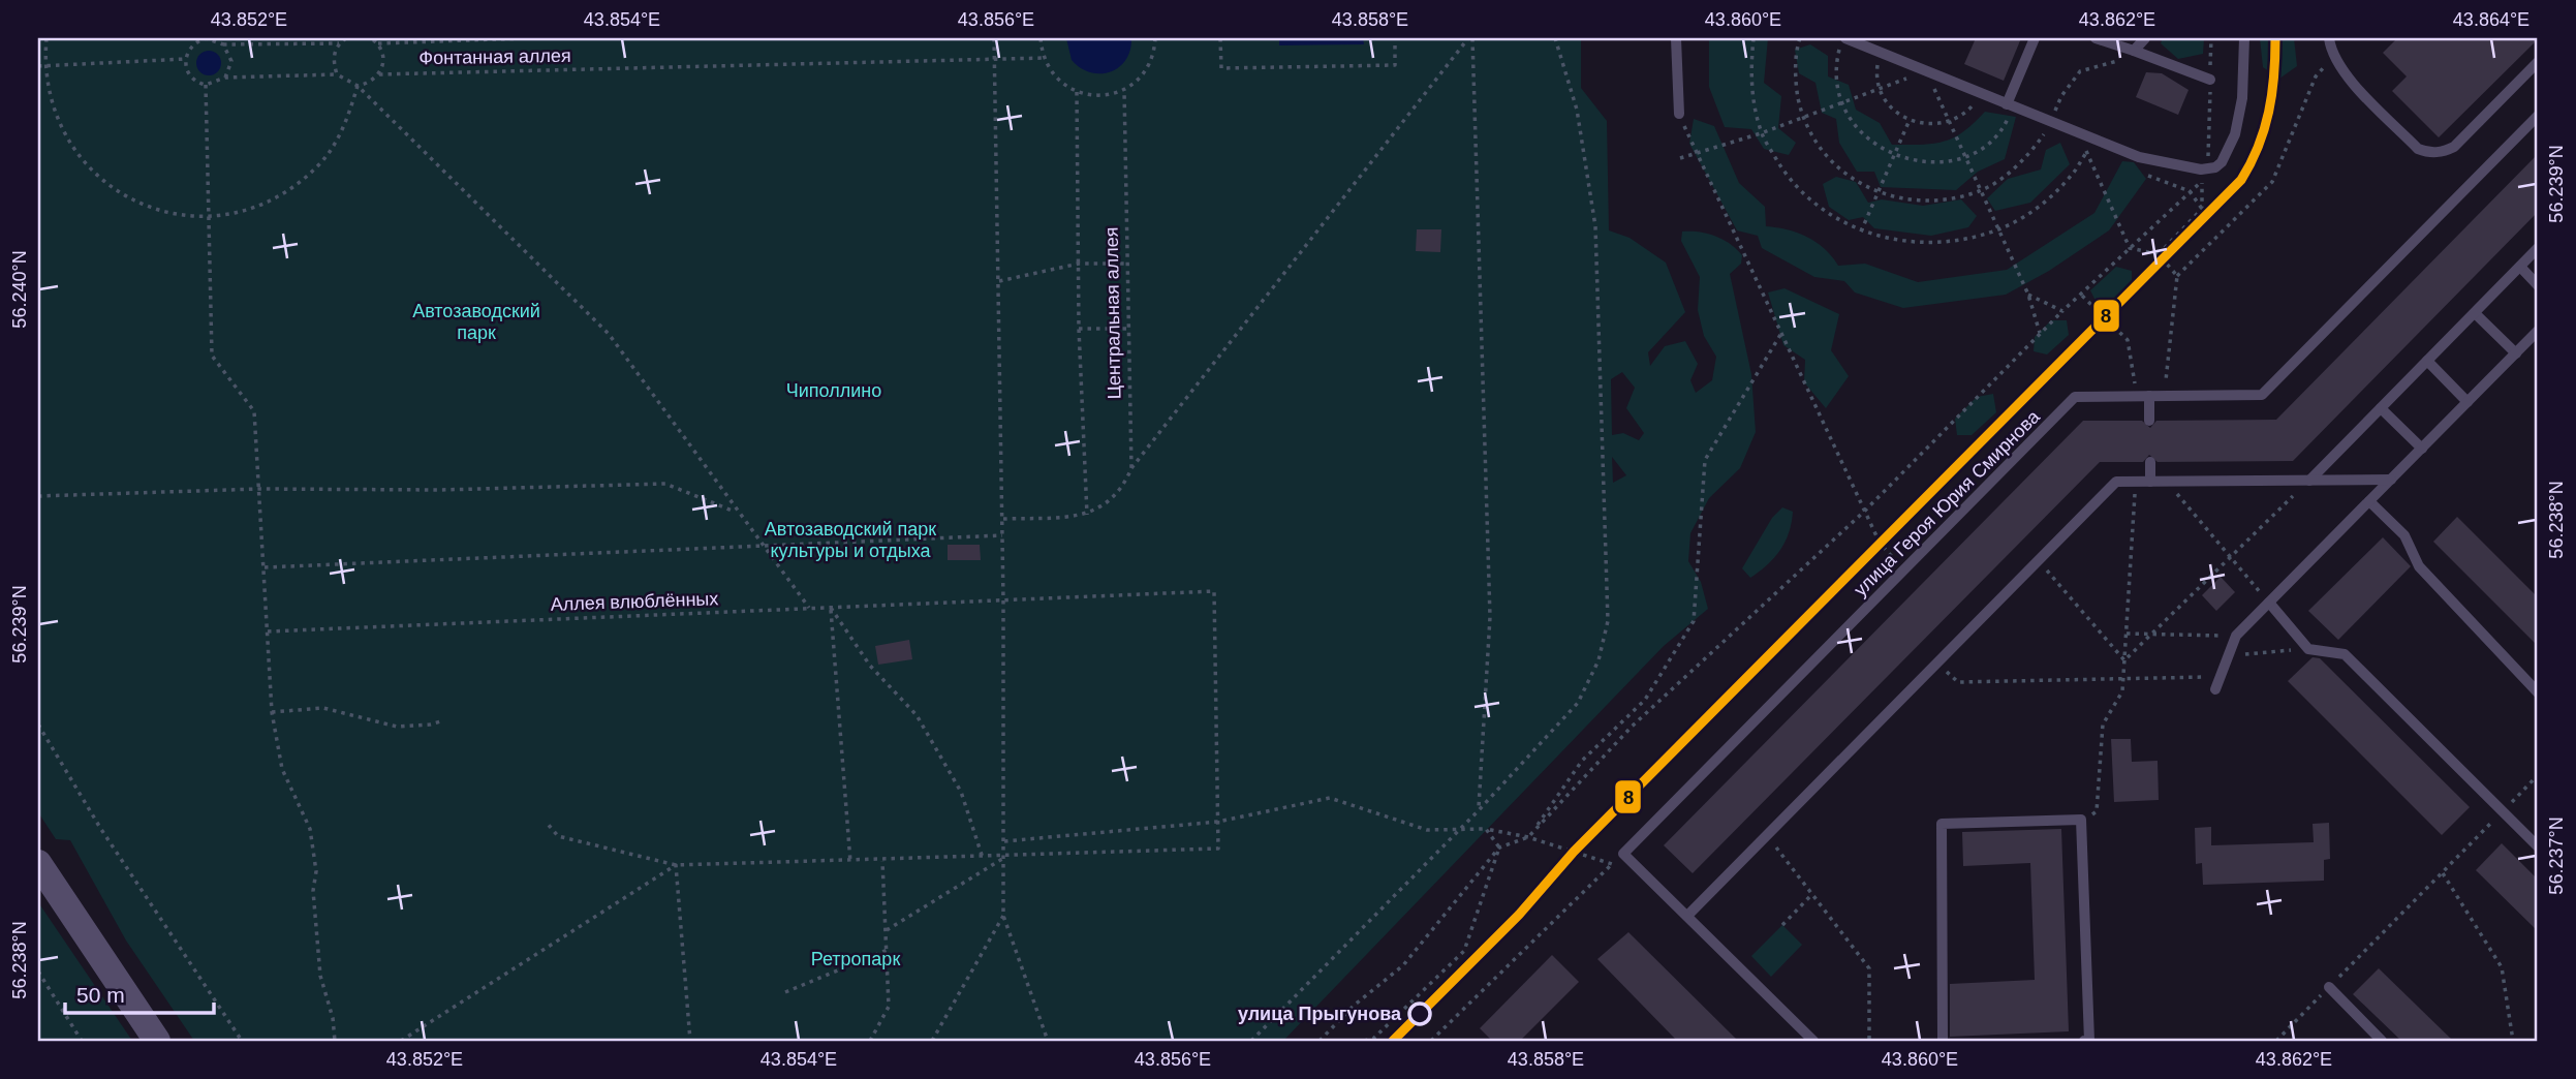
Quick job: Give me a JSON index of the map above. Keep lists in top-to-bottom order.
{
  "streets": {
    "lane": ["улица Героя Юрия Смирнова"],
    "path": ["Фонтанная аллея", "Центральная аллея", "Аллея влюблённых"]
  },
  "parks": [
    "Автозаводский парк",
    "Чиполлино",
    "Автозаводский парк культуры и отдыха",
    "Ретропарк"
  ],
  "places": ["улица Прыгунова"],
  "lines": ["transit line 8"],
  "scale_bar": "50 m",
  "coordinates": [
    "43.852°E",
    "43.854°E",
    "43.856°E",
    "43.858°E",
    "43.860°E",
    "43.862°E",
    "43.864°E",
    "56.239°N",
    "56.240°N",
    "56.238°N",
    "56.237°N"
  ]
}
